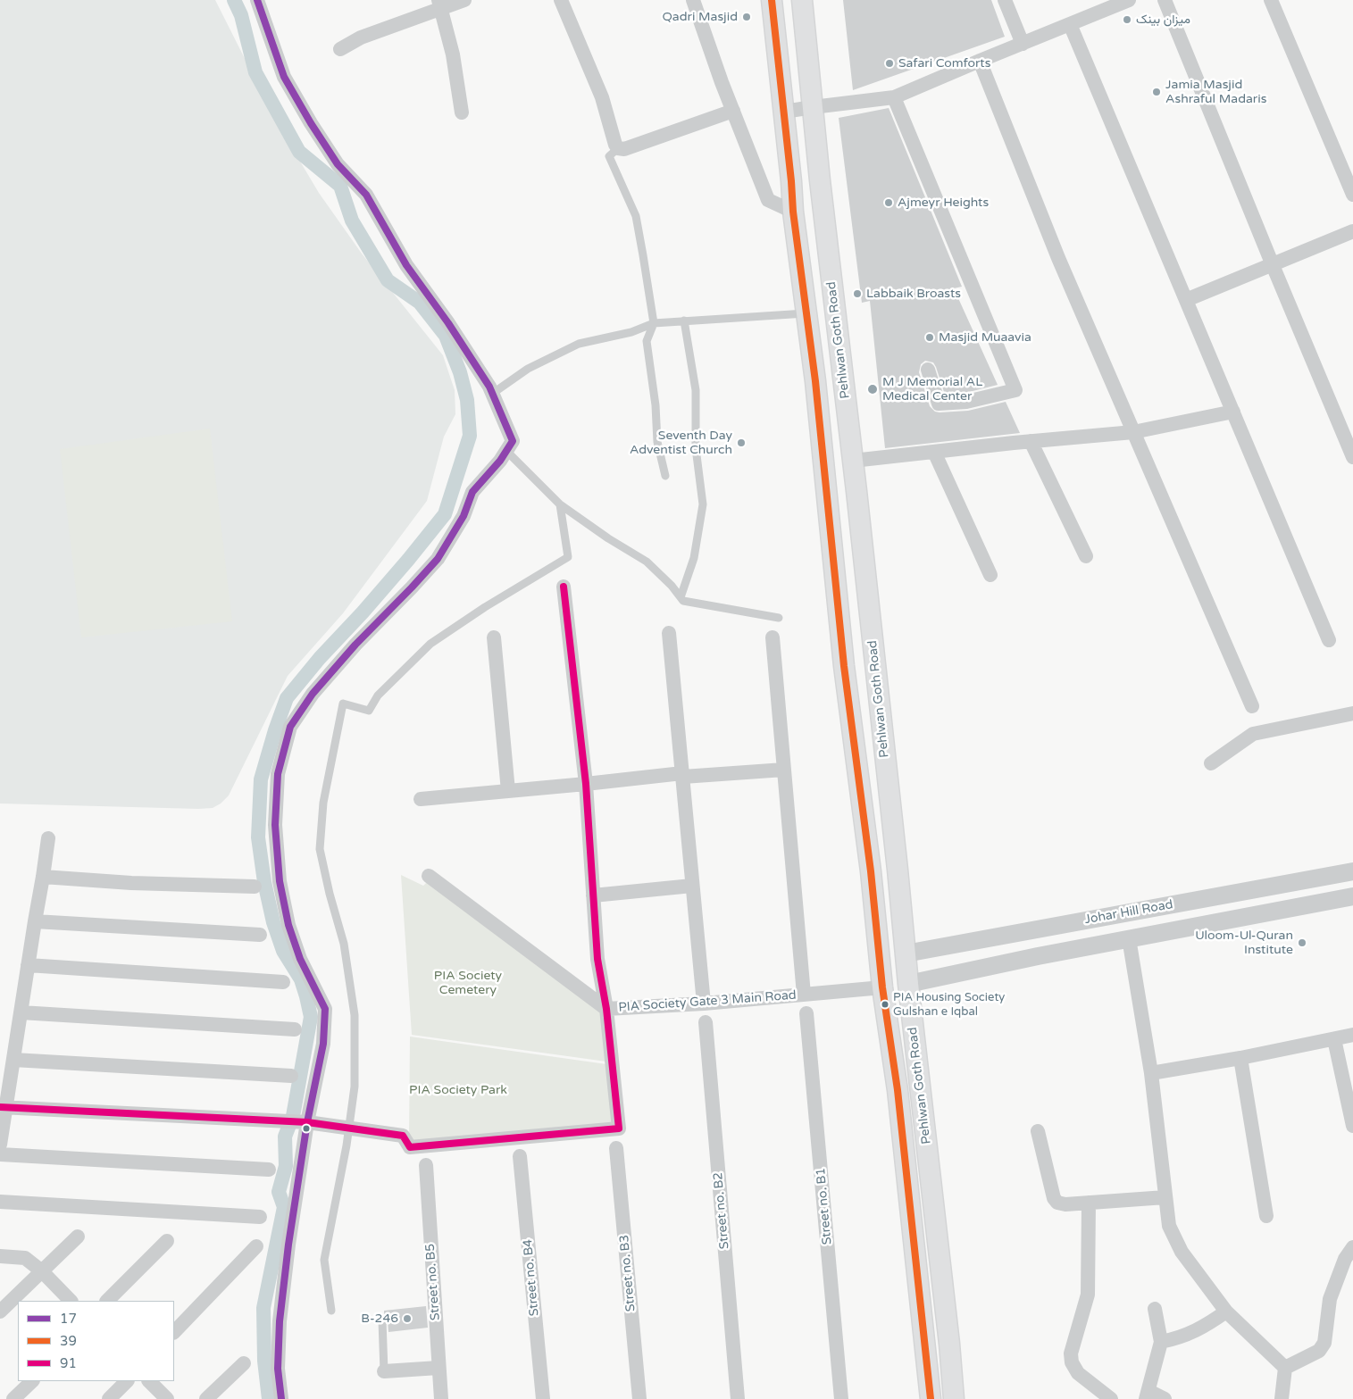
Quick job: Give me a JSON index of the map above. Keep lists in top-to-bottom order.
{
  "streets": {
    "main road": ["Pehlwan Goth Road"],
    "street": [
      "Johar Hill Road",
      "PIA Society Gate 3 Main Road",
      "Street no. B1",
      "Street no. B2",
      "Street no. B3",
      "Street no. B4",
      "Street no. B5"
    ]
  },
  "crossings": [
    ["Pehlwan Goth Road", "Johar Hill Road"],
    ["Pehlwan Goth Road", "PIA Society Gate 3 Main Road"]
  ],
  "parks": ["PIA Society Cemetery", "PIA Society Park"],
  "places": [
    "Qadri Masjid",
    "میزان بینک",
    "Safari Comforts",
    "Jamia Masjid Ashraful Madaris",
    "Ajmeyr Heights",
    "Labbaik Broasts",
    "Masjid Muaavia",
    "M J Memorial AL Medical Center",
    "Seventh Day Adventist Church",
    "Uloom-Ul-Quran Institute",
    "PIA Housing Society Gulshan e Iqbal",
    "B-246"
  ],
  "lines": ["transit line 17", "transit line 39", "transit line 91"],
  "legend": ["17", "39", "91"]
}
